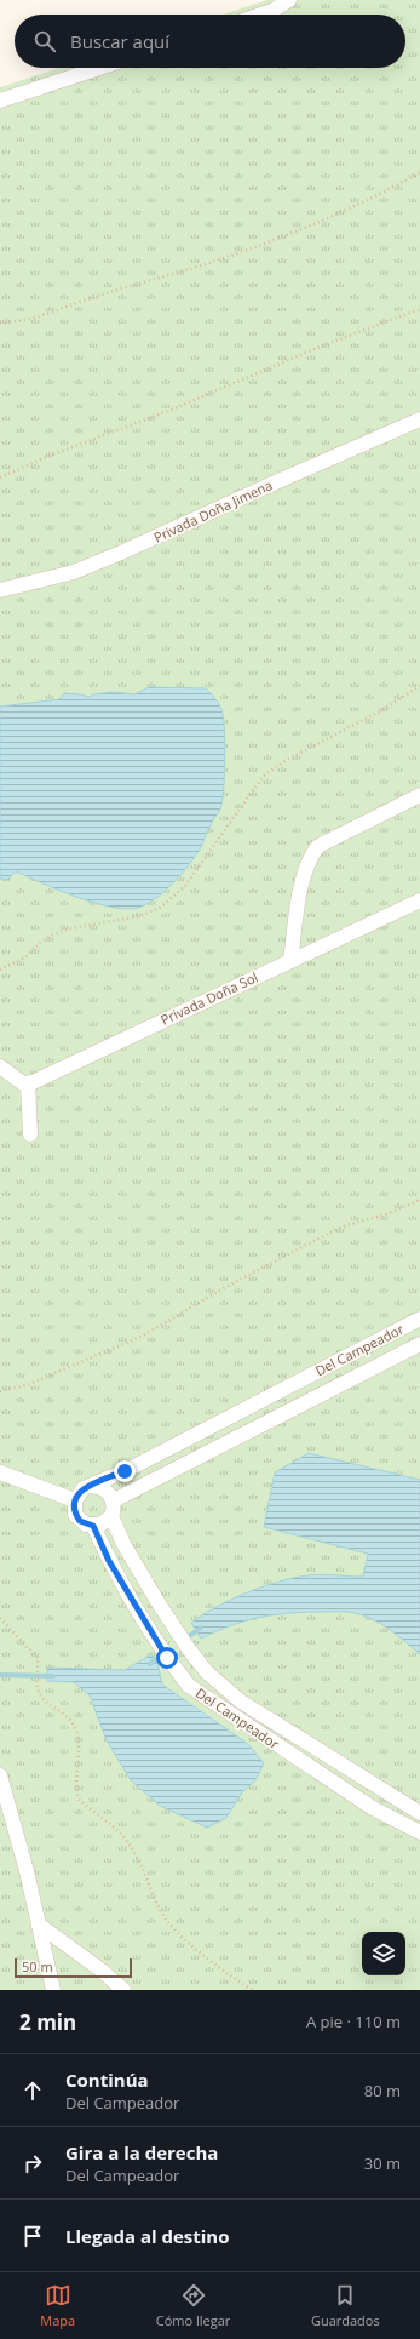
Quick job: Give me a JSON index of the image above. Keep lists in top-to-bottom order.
{
  "streets": {
    "street": ["Privada Doña Jimena", "Privada Doña Sol", "Del Campeador"]
  },
  "scale_bar": "50 m",
  "page": {
    "search": "Buscar aquí",
    "scale": "50 m",
    "heading": ["2 min", "A pie · 110 m"],
    "list": [
      ["Continúa", "Del Campeador", "80 m"],
      ["Gira a la derecha", "Del Campeador", "30 m"],
      "Llegada al destino"
    ],
    "nav": ["Mapa", "Cómo llegar", "Guardados"]
  }
}
